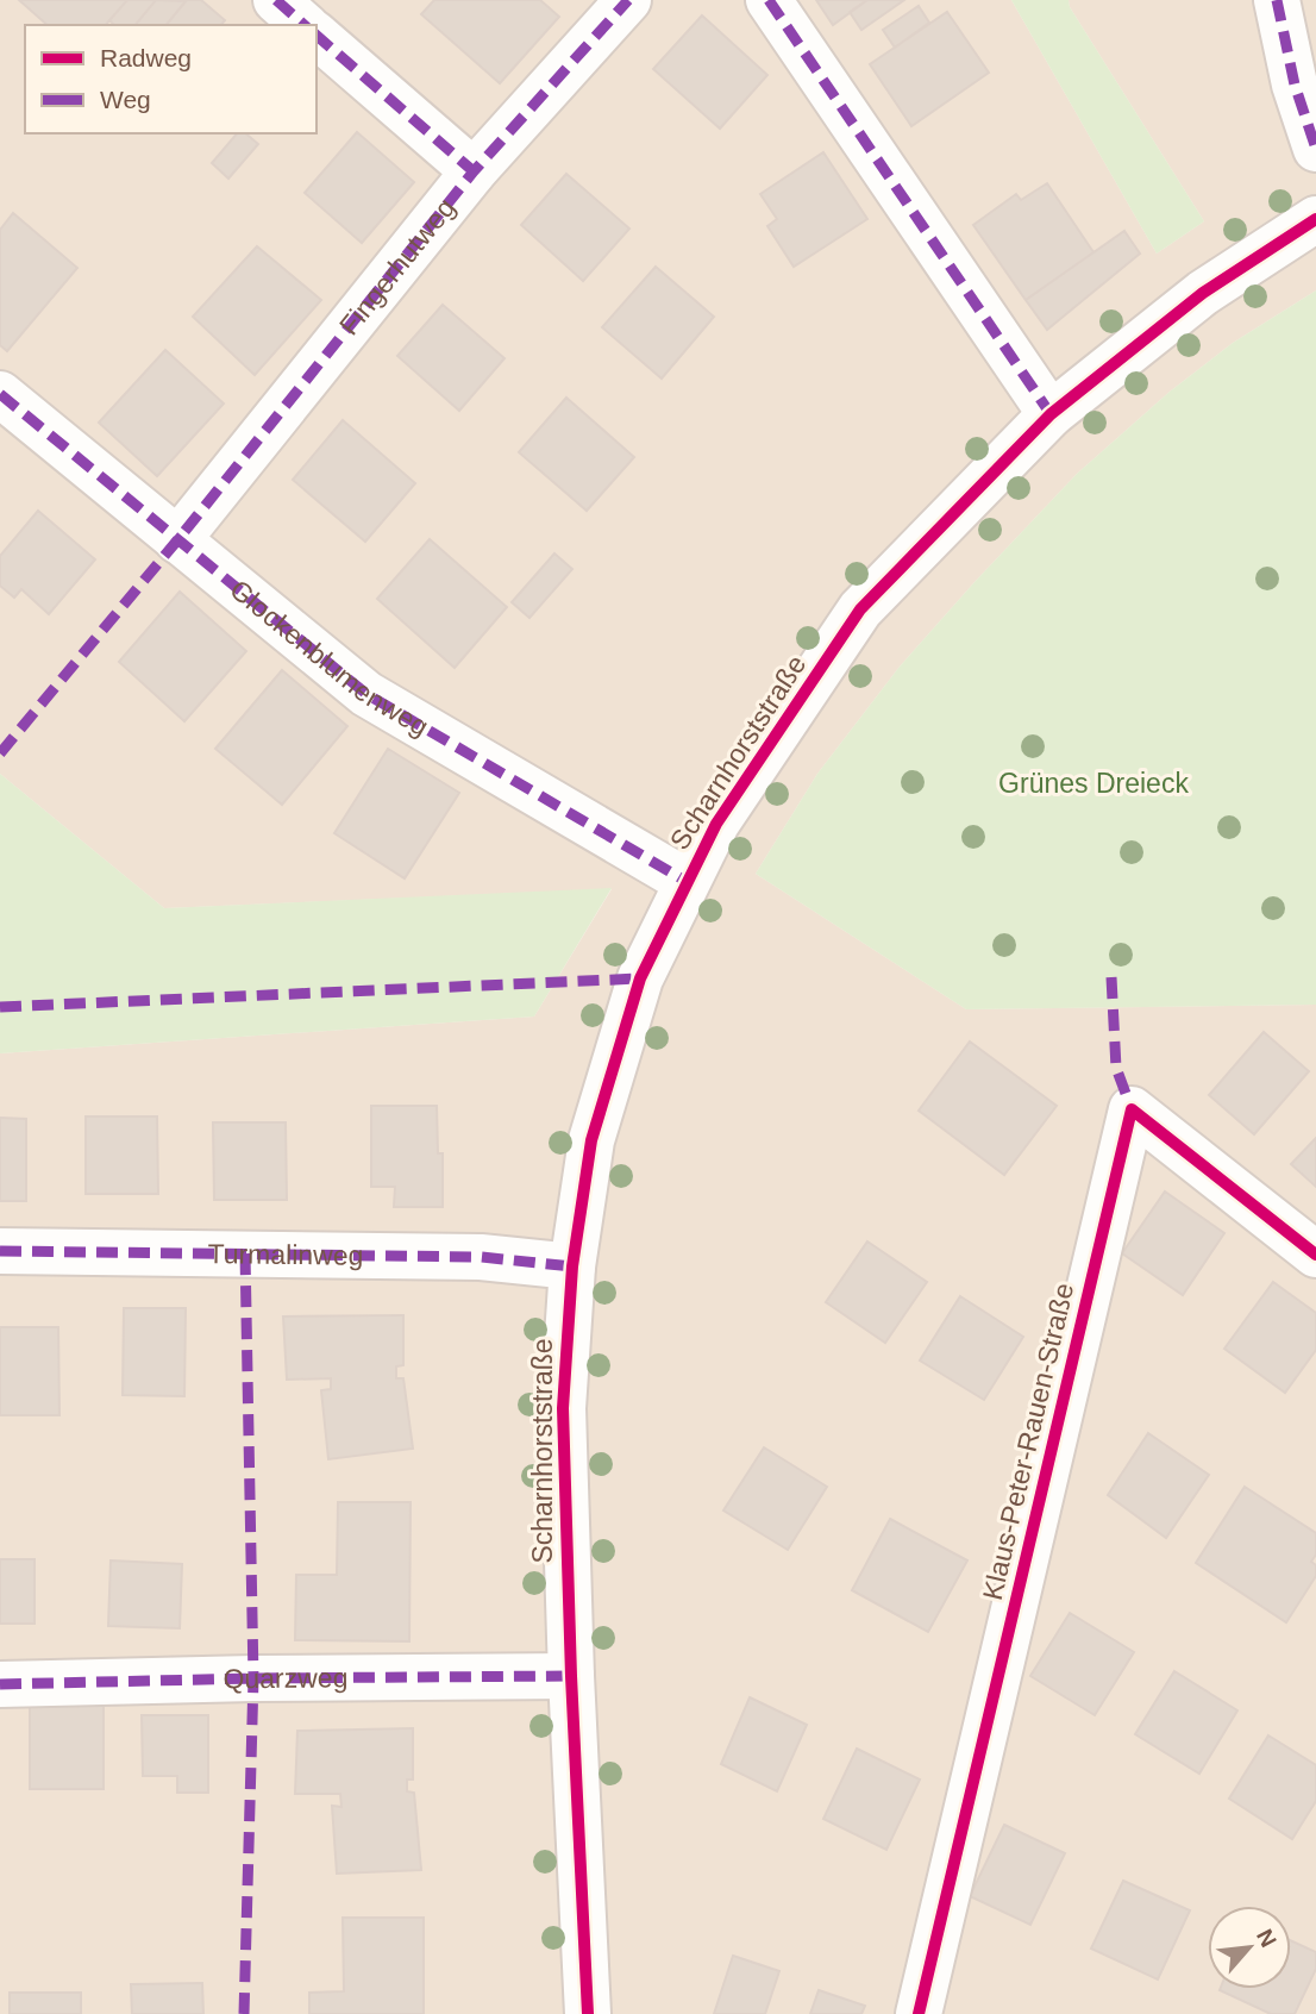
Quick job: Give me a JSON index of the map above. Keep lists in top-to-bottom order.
{
  "streets": {
    "street": [
      "Fingerhutweg",
      "Glockenblumenweg",
      "Scharnhorststraße",
      "Turmalinweg",
      "Klaus-Peter-Rauen-Straße",
      "Quarzweg"
    ]
  },
  "crossings": [
    ["Fingerhutweg", "Glockenblumenweg"],
    ["Glockenblumenweg", "Scharnhorststraße"],
    ["Scharnhorststraße", "Turmalinweg"],
    ["Scharnhorststraße", "Quarzweg"]
  ],
  "parks": ["Grünes Dreieck"],
  "legend": ["Radweg", "Weg"],
  "north": "top right"
}
